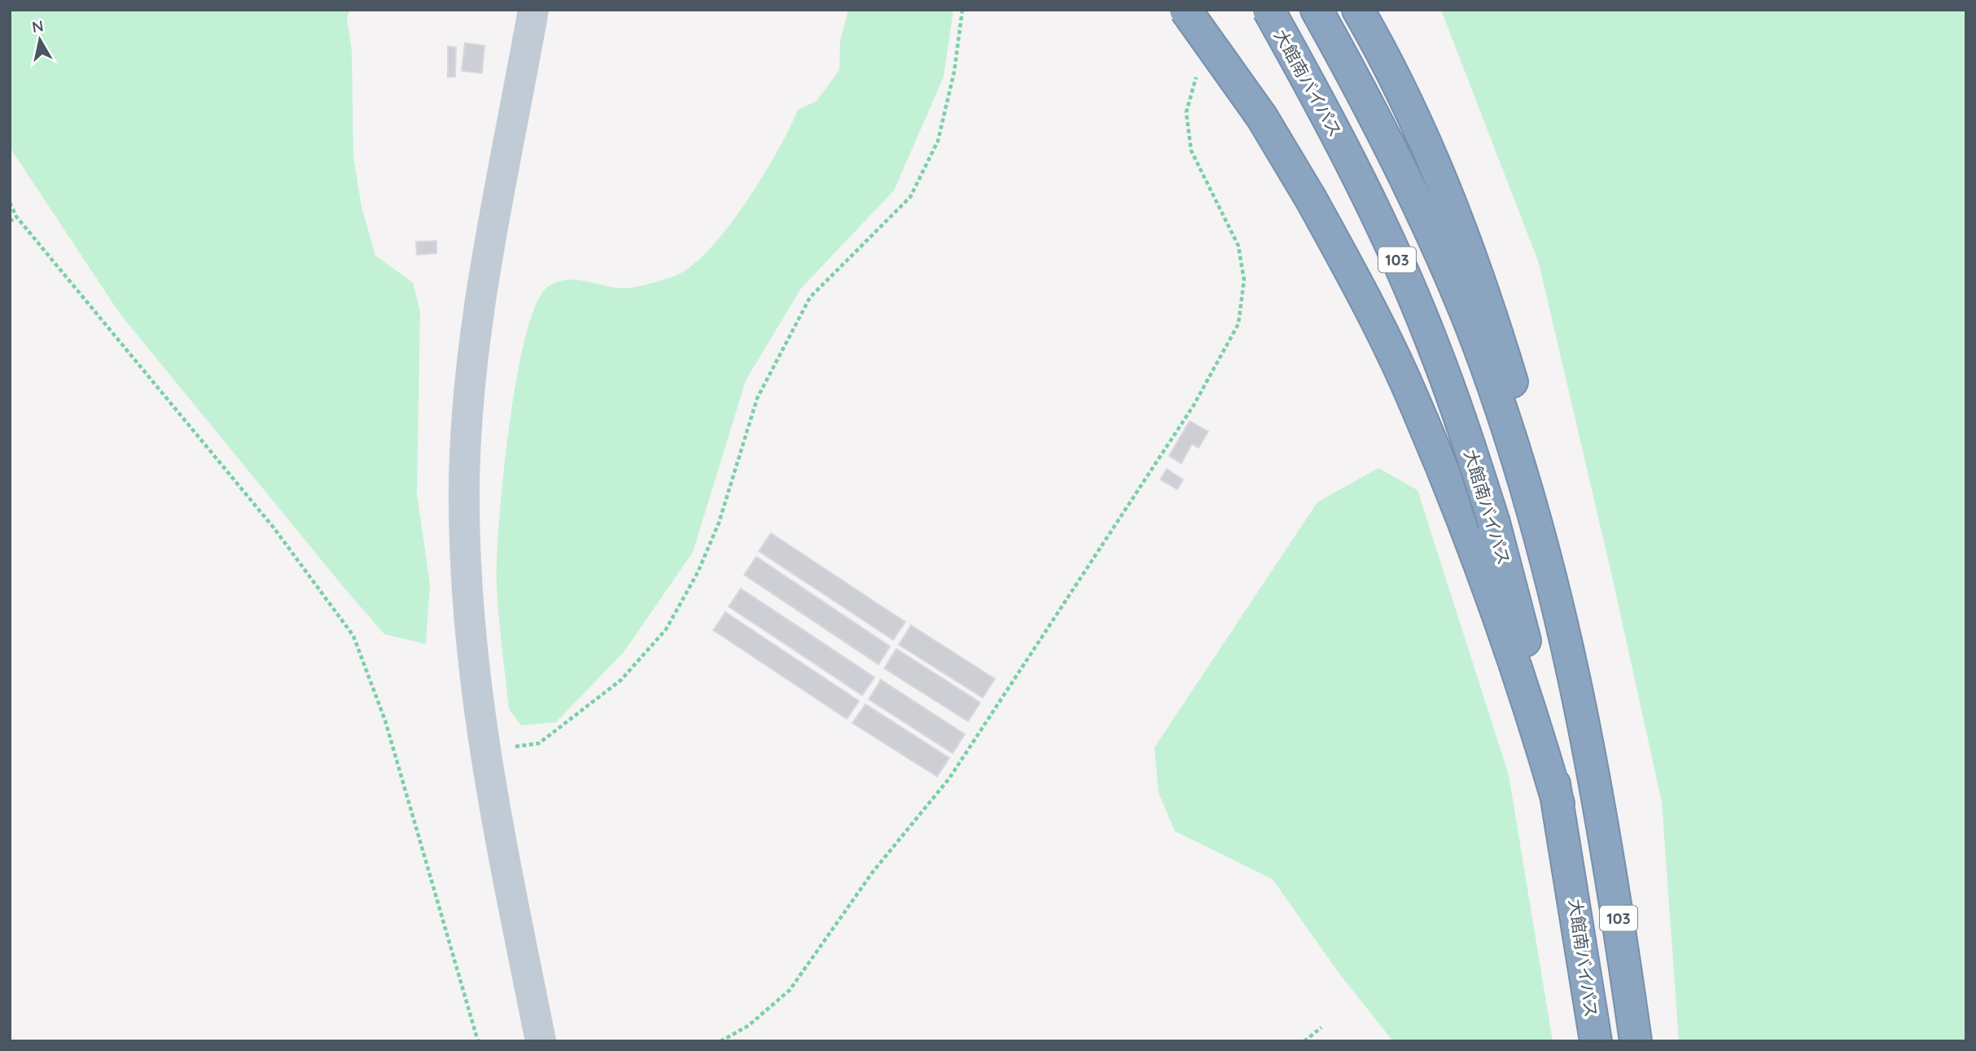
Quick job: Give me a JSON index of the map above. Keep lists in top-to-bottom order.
{
  "streets": {
    "highway": ["大館南バイパス", "103"]
  },
  "north": "top"
}
